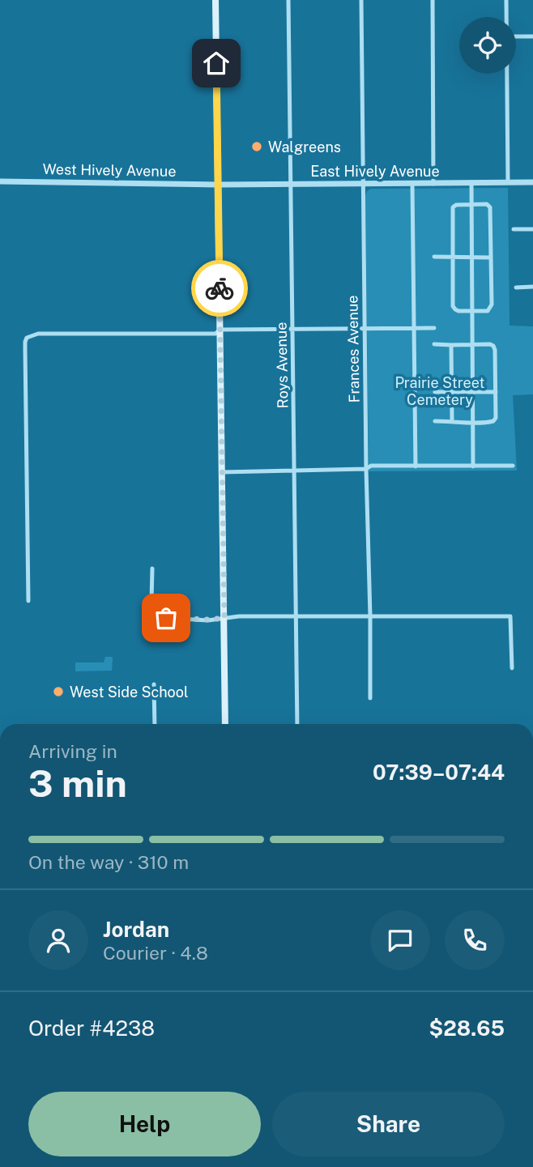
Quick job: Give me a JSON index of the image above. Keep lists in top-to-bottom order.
{
  "streets": {
    "street": [
      "West Hively Avenue",
      "East Hively Avenue",
      "Frances Avenue",
      "Roys Avenue"
    ]
  },
  "crossings": [
    ["West Hively Avenue", "East Hively Avenue"],
    ["East Hively Avenue", "Frances Avenue"],
    ["East Hively Avenue", "Roys Avenue"]
  ],
  "parks": ["Prairie Street Cemetery"],
  "places": ["Walgreens", "West Side School"],
  "page": {
    "heading": ["3 min", "Arriving in", "07:39–07:44"],
    "panel": [
      "Jordan",
      "Courier · 4.8",
      "Order #4238",
      "$28.65"
    ],
    "bar": "On the way · 310 m",
    "buttons": ["Help", "Share"]
  }
}
